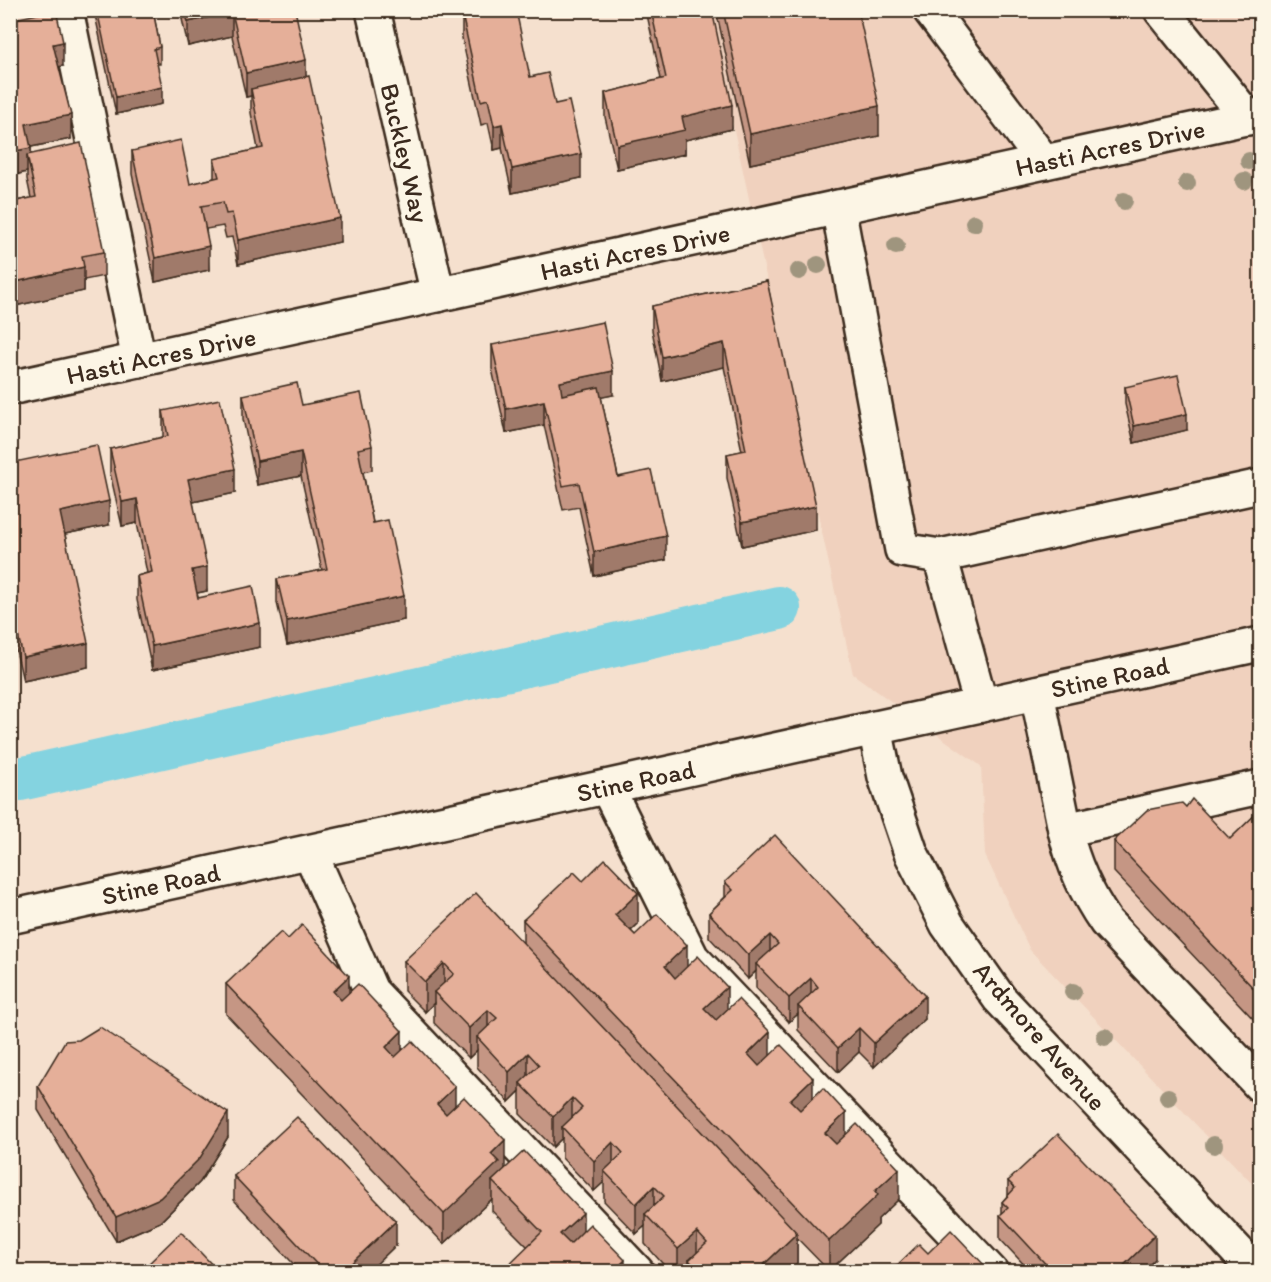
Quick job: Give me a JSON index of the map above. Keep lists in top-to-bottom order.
{
  "streets": {
    "street": [
      "Hasti Acres Drive",
      "Buckley Way",
      "Stine Road",
      "Ardmore Avenue"
    ]
  },
  "crossings": [
    ["Hasti Acres Drive", "Buckley Way"],
    ["Stine Road", "Ardmore Avenue"]
  ]
}
